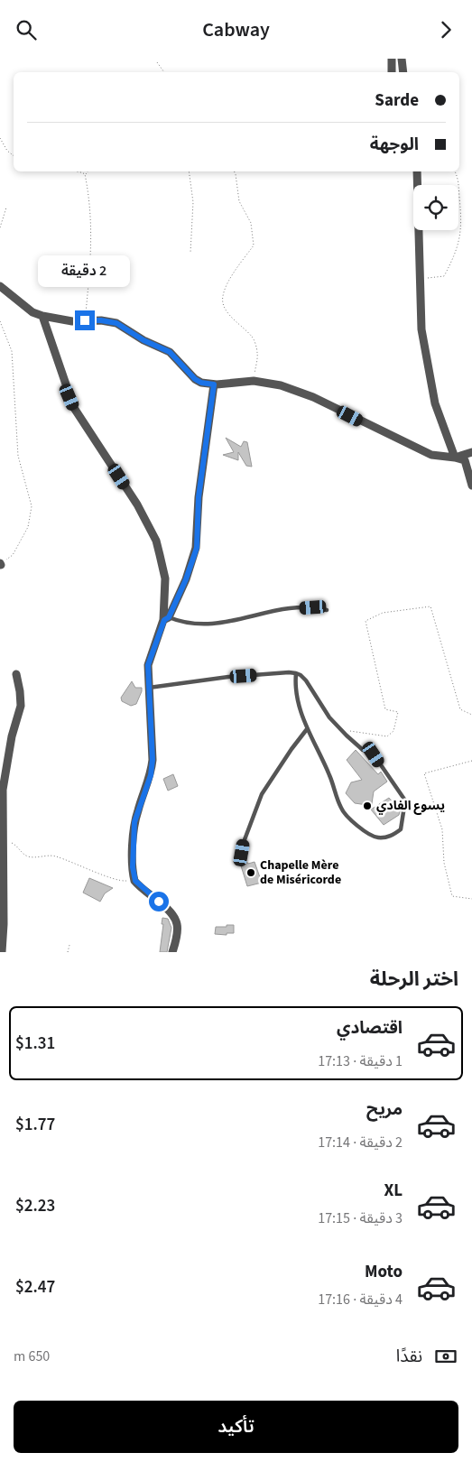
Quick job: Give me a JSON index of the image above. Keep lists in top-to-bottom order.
{
  "places": ["يسوع الفادي", "Chapelle Mère de Miséricorde"],
  "page": {
    "header": "Cabway",
    "banner": ["Sarde", "الوجهة"],
    "bubble": "2 دقيقة",
    "heading": "اختر الرحلة",
    "list": [
      {
        "name": "اقتصادي",
        "note": "1 دقيقة · 17:13",
        "value": "$1.31"
      },
      {
        "name": "مريح",
        "note": "2 دقيقة · 17:14",
        "value": "$1.77"
      },
      {
        "name": "XL",
        "note": "3 دقيقة · 17:15",
        "value": "$2.23"
      },
      {
        "name": "Moto",
        "note": "4 دقيقة · 17:16",
        "value": "$2.47"
      }
    ],
    "pay": ["نقدًا", "650 m"],
    "buttons": "تأكيد"
  }
}
